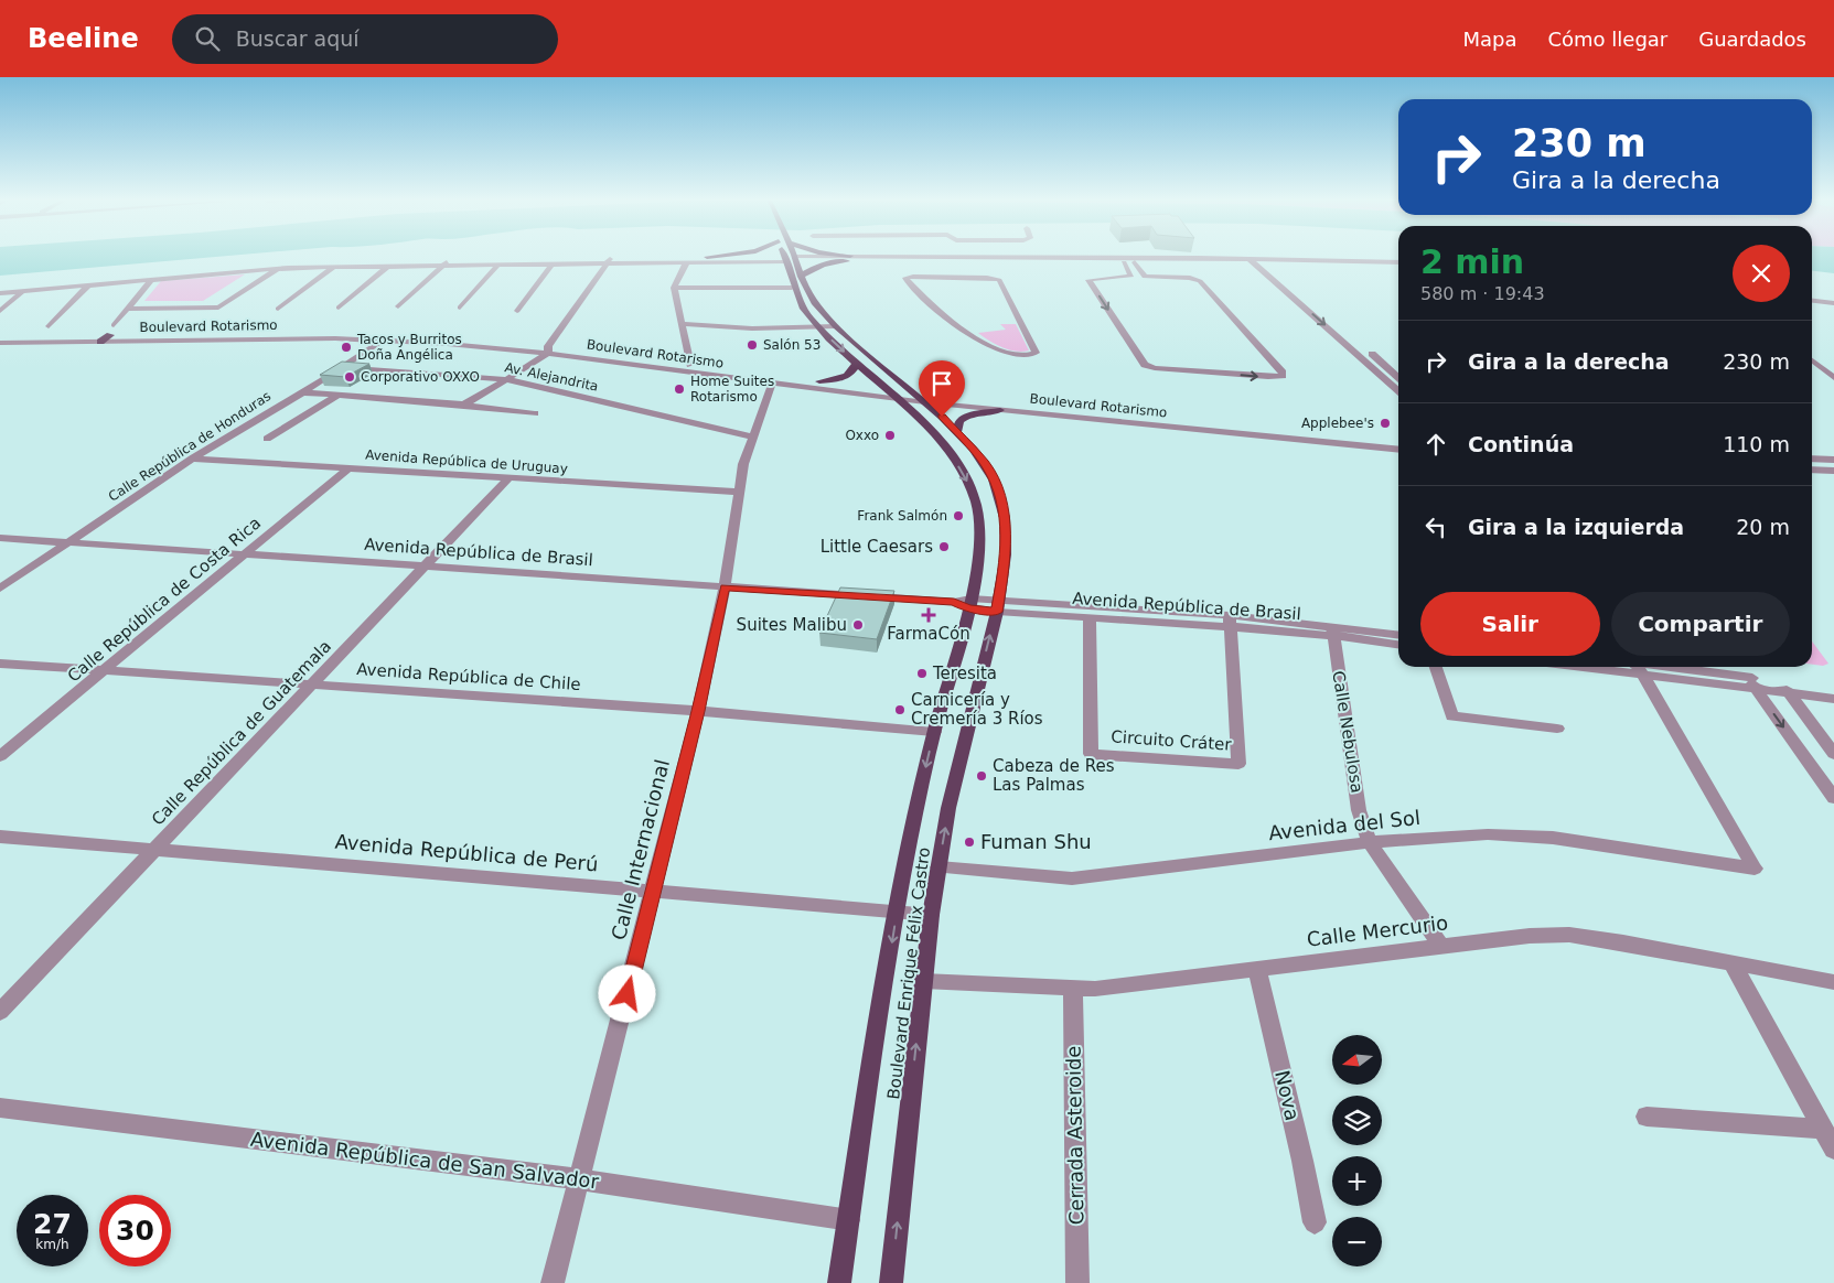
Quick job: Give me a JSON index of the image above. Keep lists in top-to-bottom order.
{
  "streets": {
    "main road": ["Boulevard Enrique Félix Castro"],
    "street": [
      "Boulevard Rotarismo",
      "Av. Alejandrita",
      "Calle República de Honduras",
      "Avenida República de Uruguay",
      "Avenida República de Brasil",
      "Calle República de Costa Rica",
      "Avenida República de Chile",
      "Calle Nebulosa",
      "Calle República de Guatemala",
      "Circuito Cráter",
      "Avenida del Sol",
      "Calle Internacional",
      "Avenida República de Perú",
      "Calle Mercurio",
      "Nova",
      "Cerrada Asteroide",
      "Avenida República de San Salvador"
    ]
  },
  "crossings": [
    ["Boulevard Rotarismo", "Calle República de Honduras"],
    ["Boulevard Rotarismo", "Calle Internacional"],
    ["Boulevard Rotarismo", "Boulevard Enrique Félix Castro"],
    ["Av. Alejandrita", "Calle República de Honduras"],
    ["Av. Alejandrita", "Calle Internacional"],
    ["Calle República de Honduras", "Avenida República de Uruguay"],
    ["Calle República de Honduras", "Avenida República de Brasil"],
    ["Avenida República de Uruguay", "Calle República de Costa Rica"],
    ["Avenida República de Uruguay", "Calle República de Guatemala"],
    ["Avenida República de Uruguay", "Calle Internacional"],
    ["Avenida República de Brasil", "Calle República de Costa Rica"],
    ["Avenida República de Brasil", "Calle Nebulosa"],
    ["Avenida República de Brasil", "Calle República de Guatemala"],
    ["Avenida República de Brasil", "Circuito Cráter"],
    ["Avenida República de Brasil", "Calle Internacional"],
    ["Avenida República de Brasil", "Boulevard Enrique Félix Castro"],
    ["Calle República de Costa Rica", "Avenida República de Chile"],
    ["Avenida República de Chile", "Calle República de Guatemala"],
    ["Avenida República de Chile", "Calle Internacional"],
    ["Avenida República de Chile", "Boulevard Enrique Félix Castro"],
    ["Calle Nebulosa", "Avenida del Sol"],
    ["Calle Nebulosa", "Calle Mercurio"],
    ["Calle República de Guatemala", "Avenida República de Perú"],
    ["Avenida del Sol", "Boulevard Enrique Félix Castro"],
    ["Calle Internacional", "Avenida República de Perú"],
    ["Calle Internacional", "Avenida República de San Salvador"],
    ["Avenida República de Perú", "Boulevard Enrique Félix Castro"],
    ["Calle Mercurio", "Boulevard Enrique Félix Castro"],
    ["Calle Mercurio", "Nova"],
    ["Calle Mercurio", "Cerrada Asteroide"],
    ["Boulevard Enrique Félix Castro", "Avenida República de San Salvador"]
  ],
  "places": {
    "other": [
      "Salón 53",
      "Tacos y Burritos Doña Angélica",
      "Corporativo OXXO",
      "Home Suites Rotarismo",
      "Applebee's",
      "Oxxo",
      "Frank Salmón",
      "Little Caesars",
      "Suites Malibu",
      "Teresita",
      "Carnicería y Cremería 3 Ríos",
      "Cabeza de Res Las Palmas",
      "Fuman Shu"
    ],
    "health": ["FarmaCón"]
  },
  "north": "left",
  "page": {
    "header": "Beeline",
    "search": "Buscar aquí",
    "nav": ["Mapa", "Cómo llegar", "Guardados"],
    "turn": ["230 m", "Gira a la derecha"],
    "heading": ["2 min", "580 m · 19:43"],
    "list": [
      {
        "name": "Gira a la derecha",
        "value": "230 m"
      },
      {
        "name": "Continúa",
        "value": "110 m"
      },
      {
        "name": "Gira a la izquierda",
        "value": "20 m"
      }
    ],
    "buttons": ["Salir", "Compartir"],
    "map_buttons": ["+", "−"],
    "speed": "27 km/h",
    "limit": "30"
  }
}
